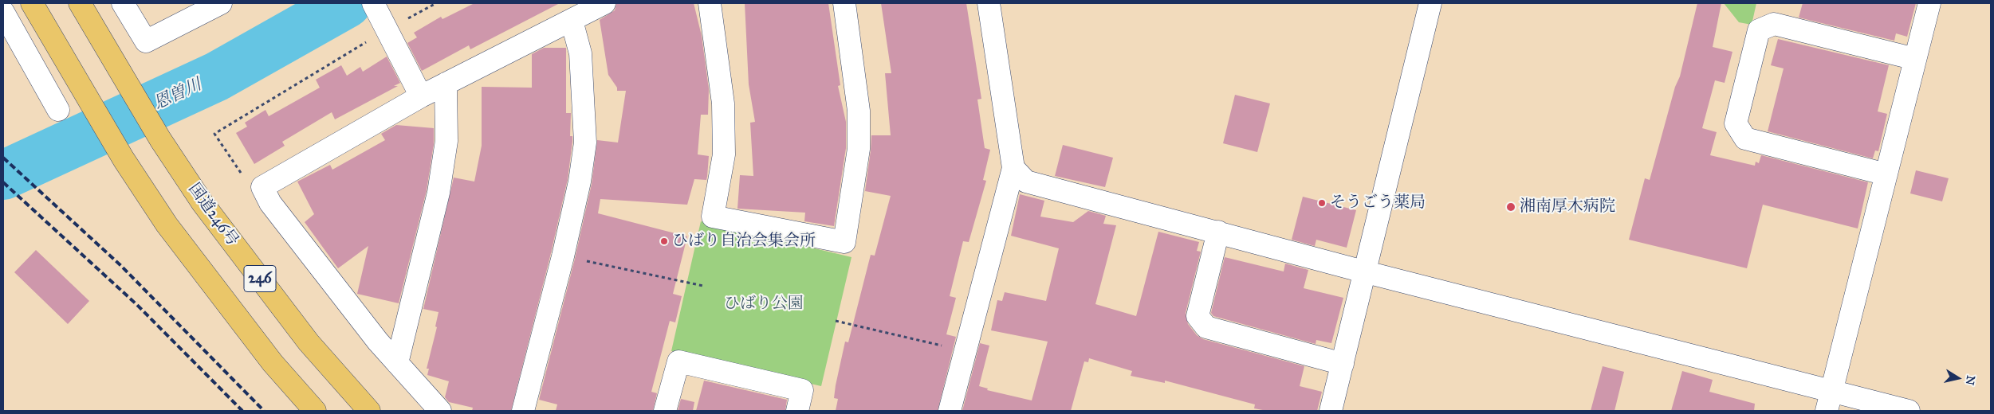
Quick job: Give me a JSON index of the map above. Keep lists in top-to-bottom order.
{
  "streets": {
    "highway": ["国道246号", "246"]
  },
  "water": ["恩曽川"],
  "parks": ["ひばり公園"],
  "places": ["そうごう薬局", "湘南厚木病院", "ひばり自治会集会所"],
  "north": "right"
}
